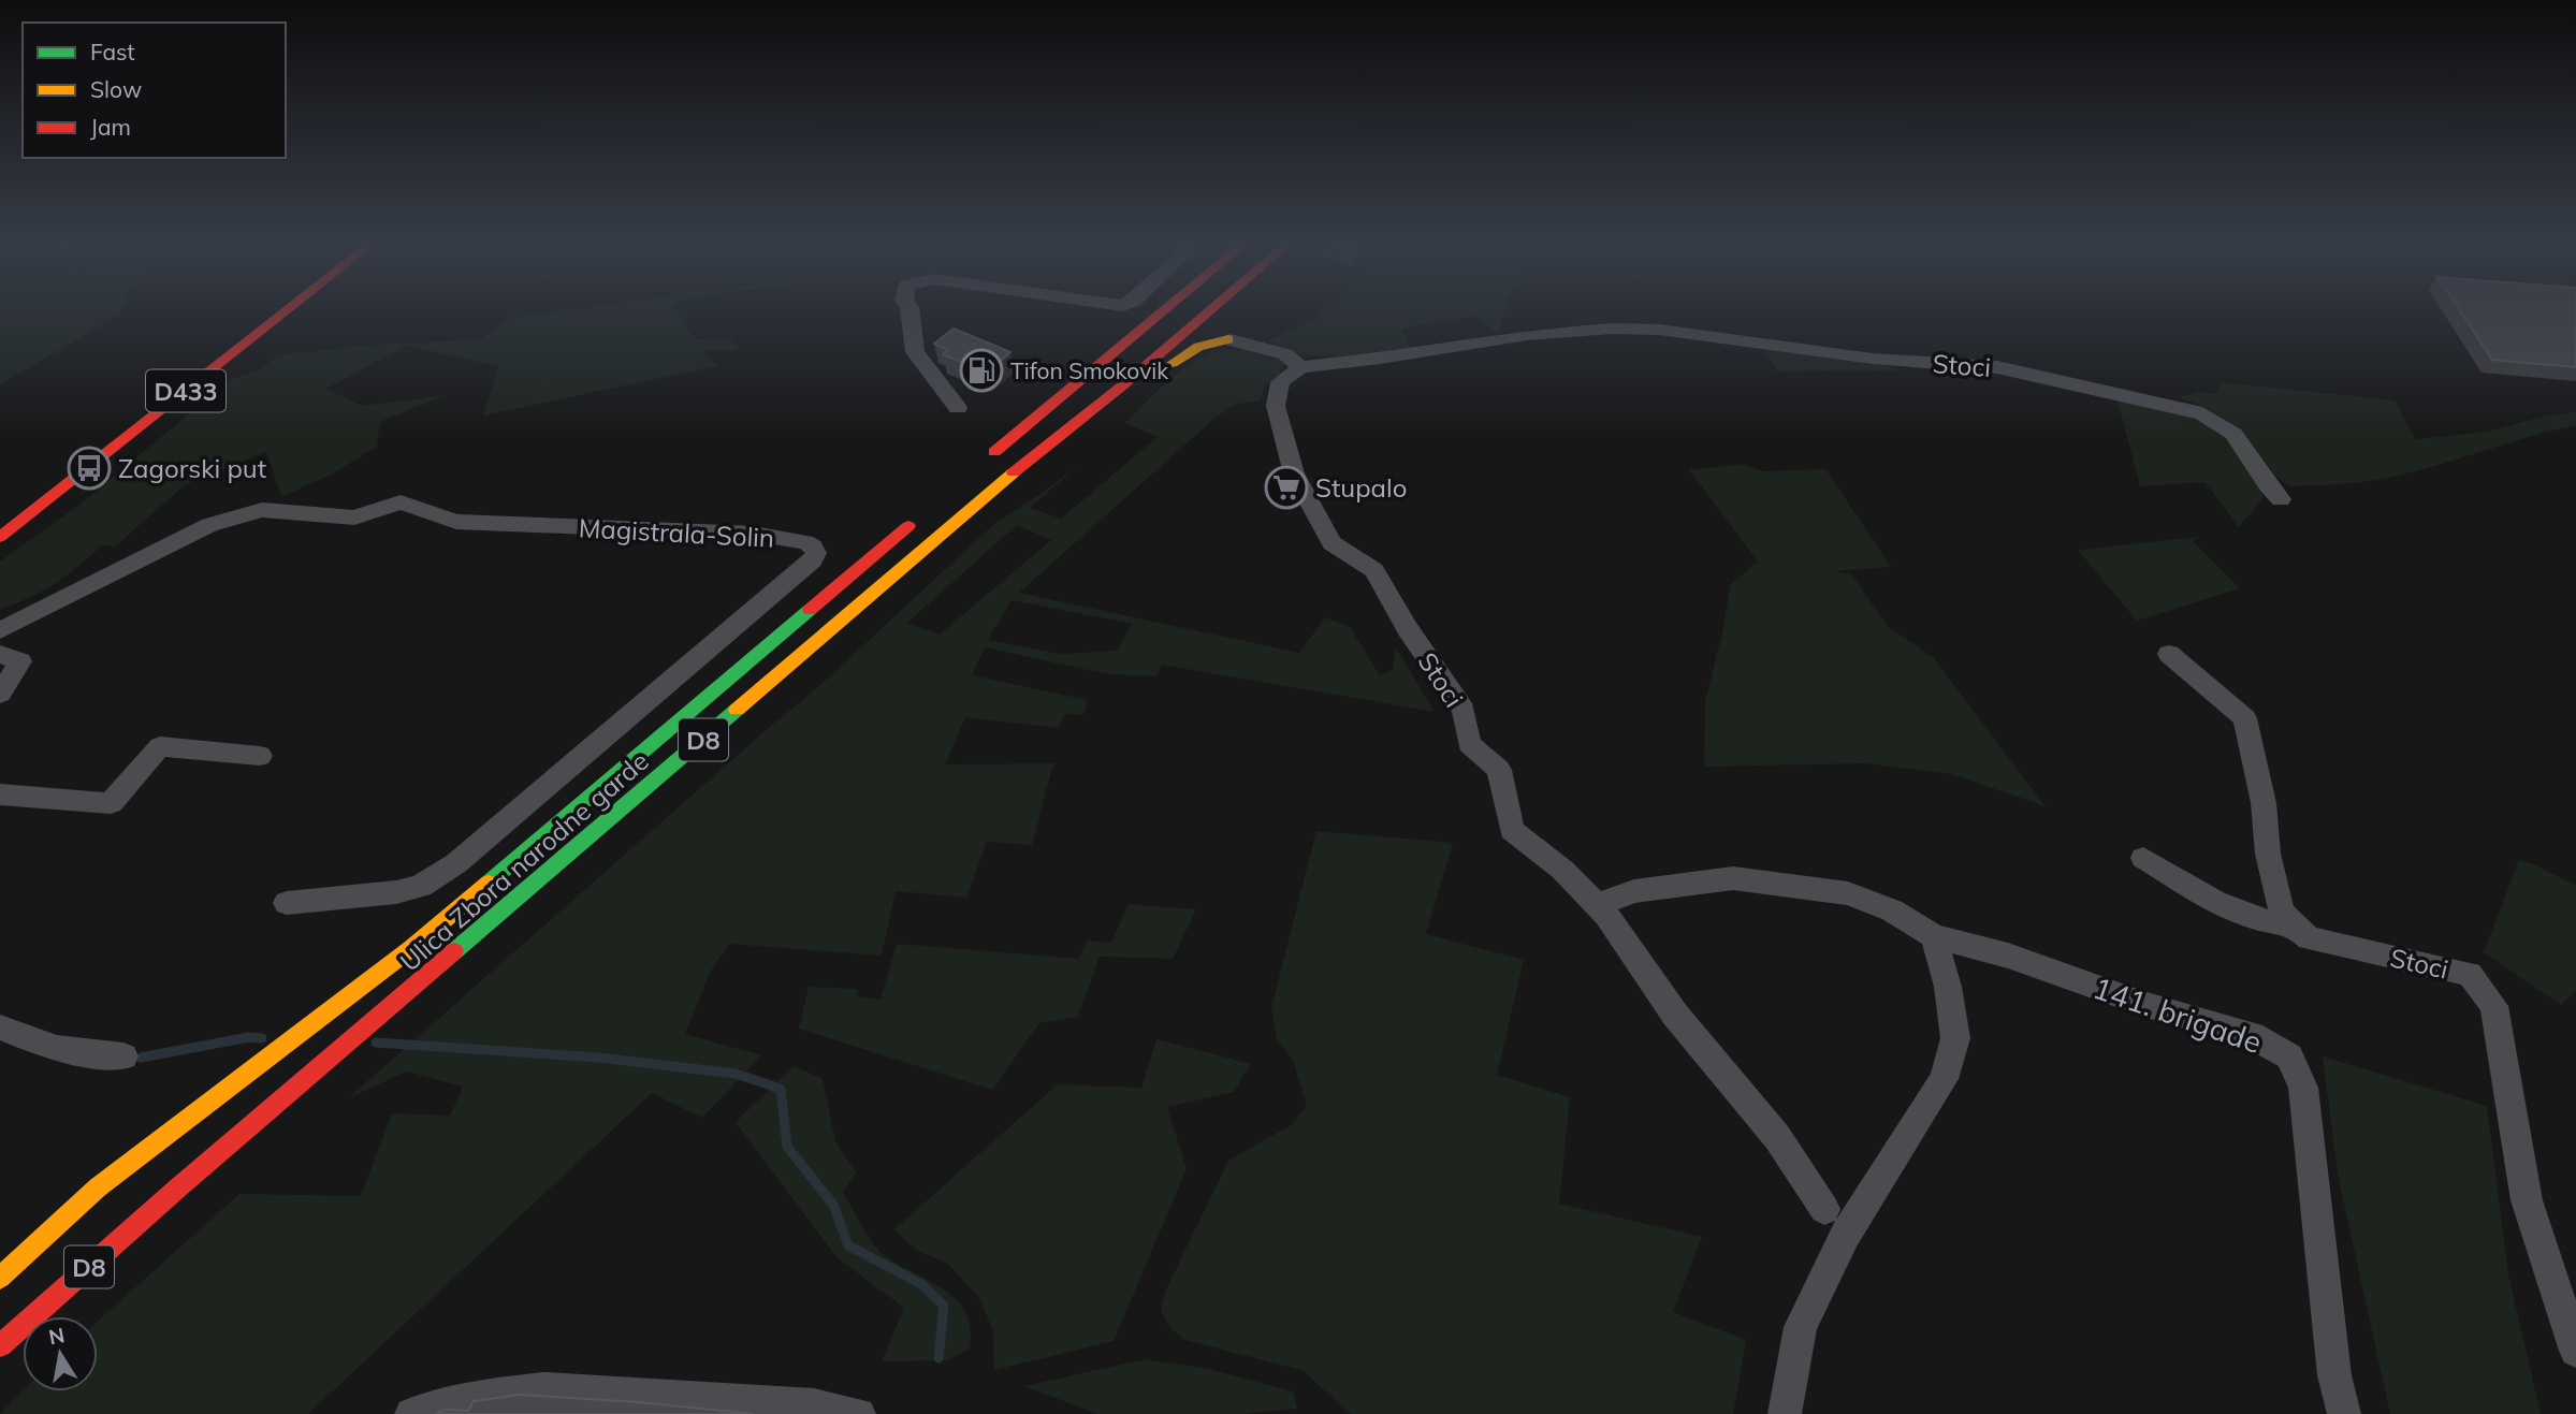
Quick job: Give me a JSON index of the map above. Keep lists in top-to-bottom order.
{
  "streets": {
    "main road": ["D433", "D8", "Ulica Zbora narodne garde"],
    "street": ["Stoci", "Magistrala-Solin", "141. brigade"]
  },
  "crossings": [
    ["Stoci", "141. brigade"]
  ],
  "places": {
    "fuel station": ["Tifon Smokovik"],
    "bus stop": ["Zagorski put"],
    "supermarket": ["Stupalo"]
  },
  "legend": ["Fast", "Slow", "Jam"],
  "north": "top"
}
